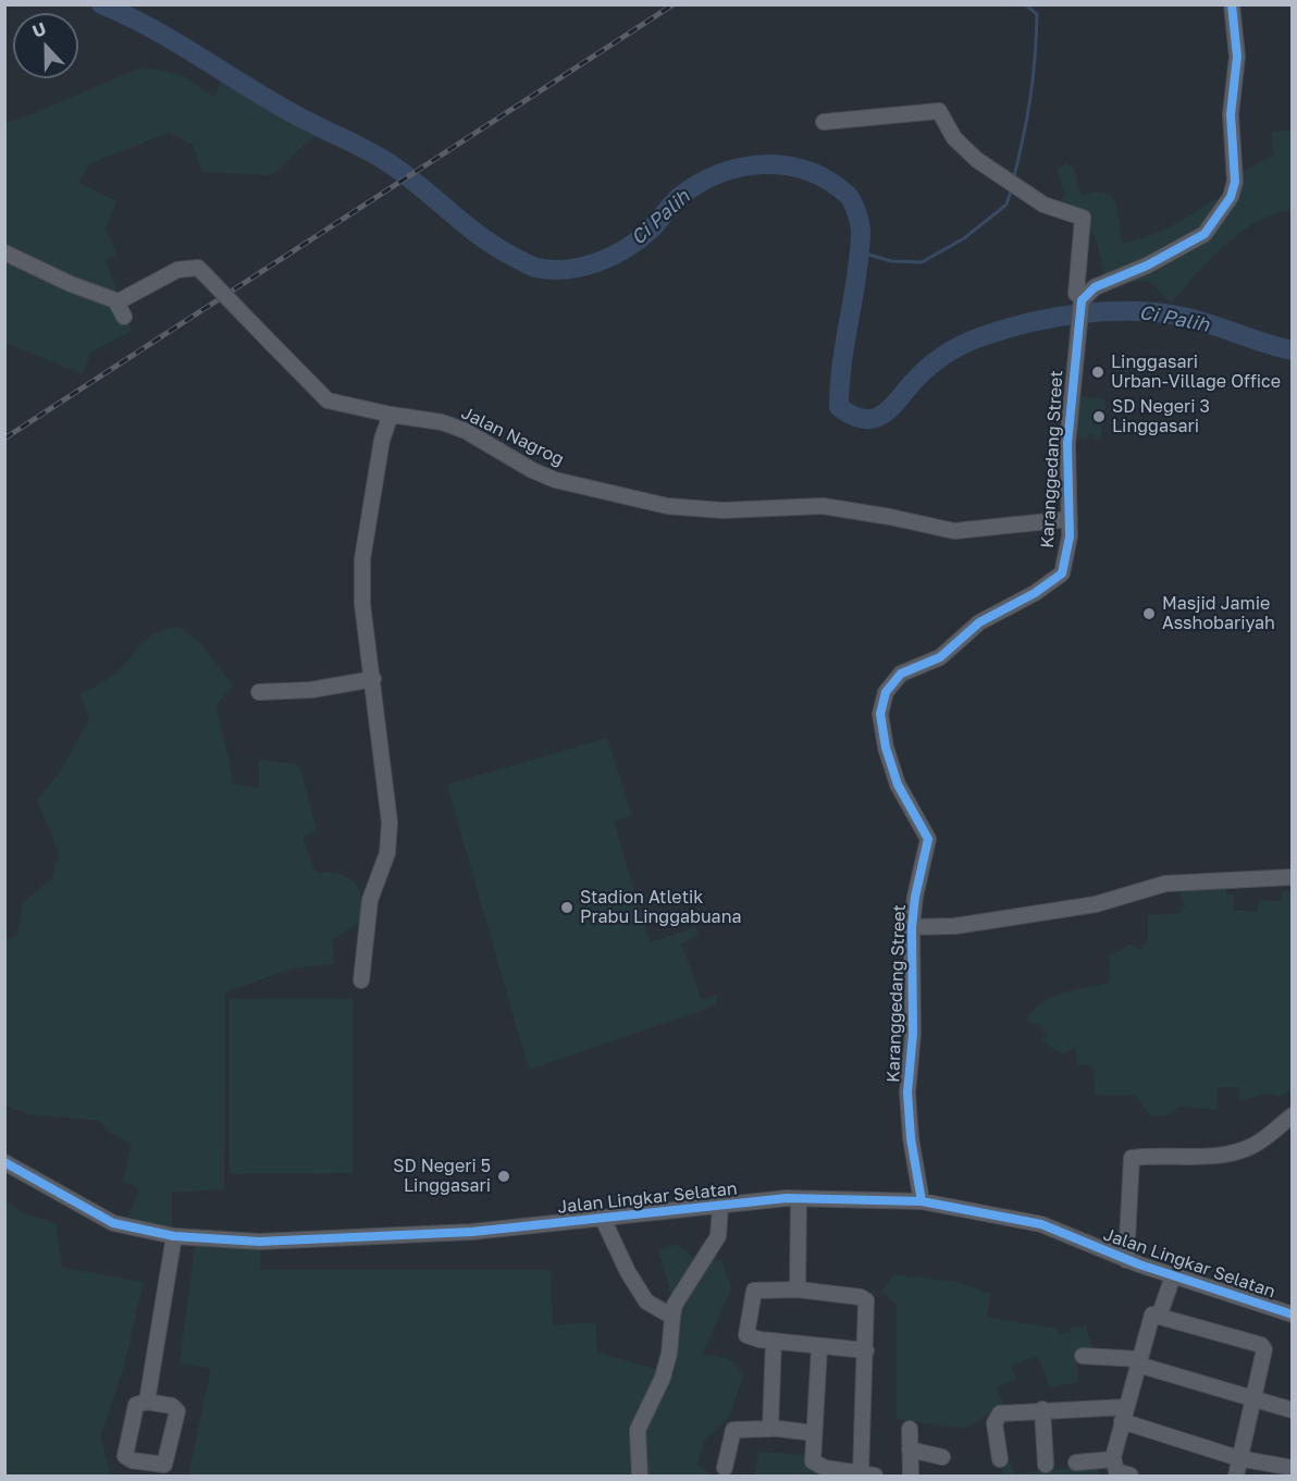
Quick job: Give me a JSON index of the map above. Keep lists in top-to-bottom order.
{
  "streets": {
    "street": ["Jalan Nagrog", "Karanggedang Street", "Jalan Lingkar Selatan"]
  },
  "crossings": [
    ["Jalan Nagrog", "Karanggedang Street"],
    ["Karanggedang Street", "Jalan Lingkar Selatan"]
  ],
  "water": ["Ci Palih"],
  "places": [
    "Linggasari Urban-Village Office",
    "SD Negeri 3 Linggasari",
    "Masjid Jamie Asshobariyah",
    "Stadion Atletik Prabu Linggabuana",
    "SD Negeri 5 Linggasari"
  ],
  "north": "top"
}
